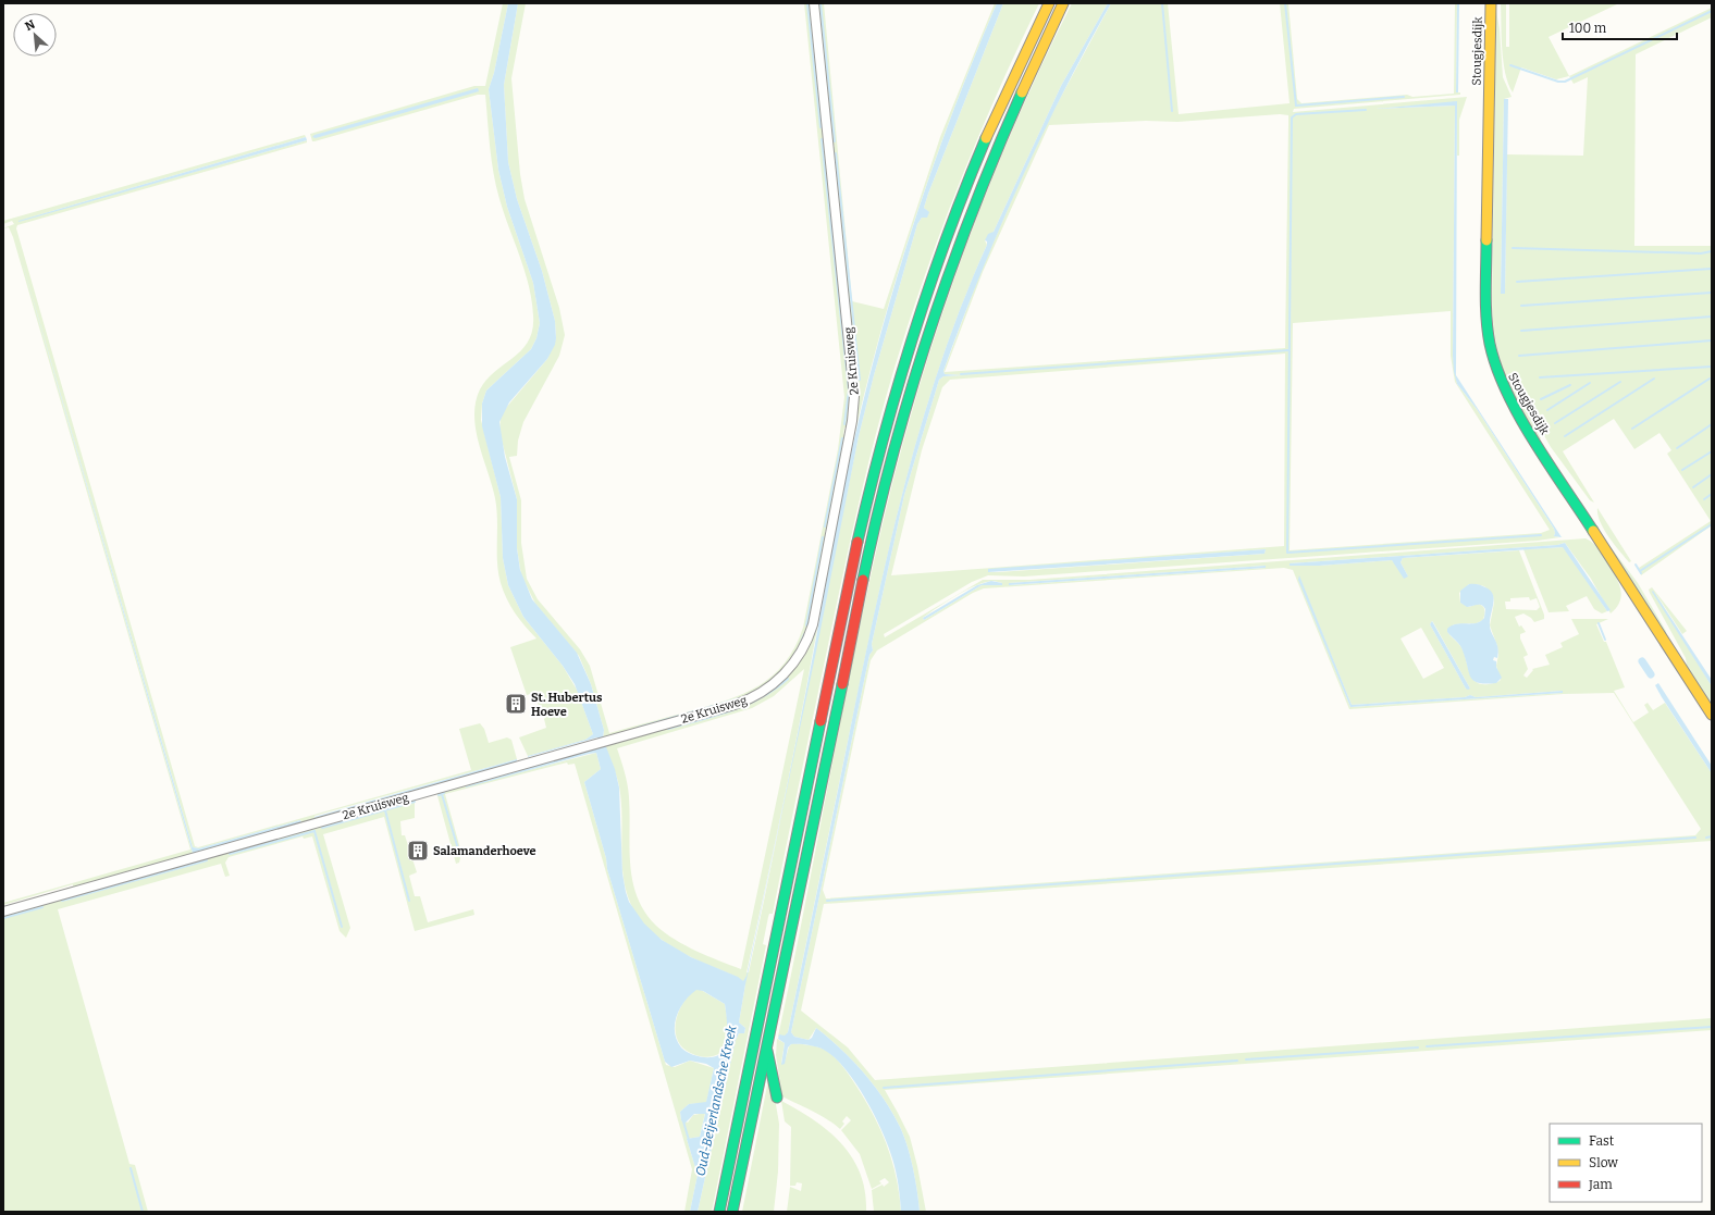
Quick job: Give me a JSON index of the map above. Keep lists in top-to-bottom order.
{
  "streets": {
    "main road": ["Stougjesdijk"],
    "street": ["2e Kruisweg"]
  },
  "water": ["Oud-Beijerlandsche Kreek"],
  "places": {
    "building": ["St. Hubertus Hoeve", "Salamanderhoeve"]
  },
  "legend": ["Fast", "Slow", "Jam"],
  "scale_bar": "100 m",
  "north": "top left"
}
